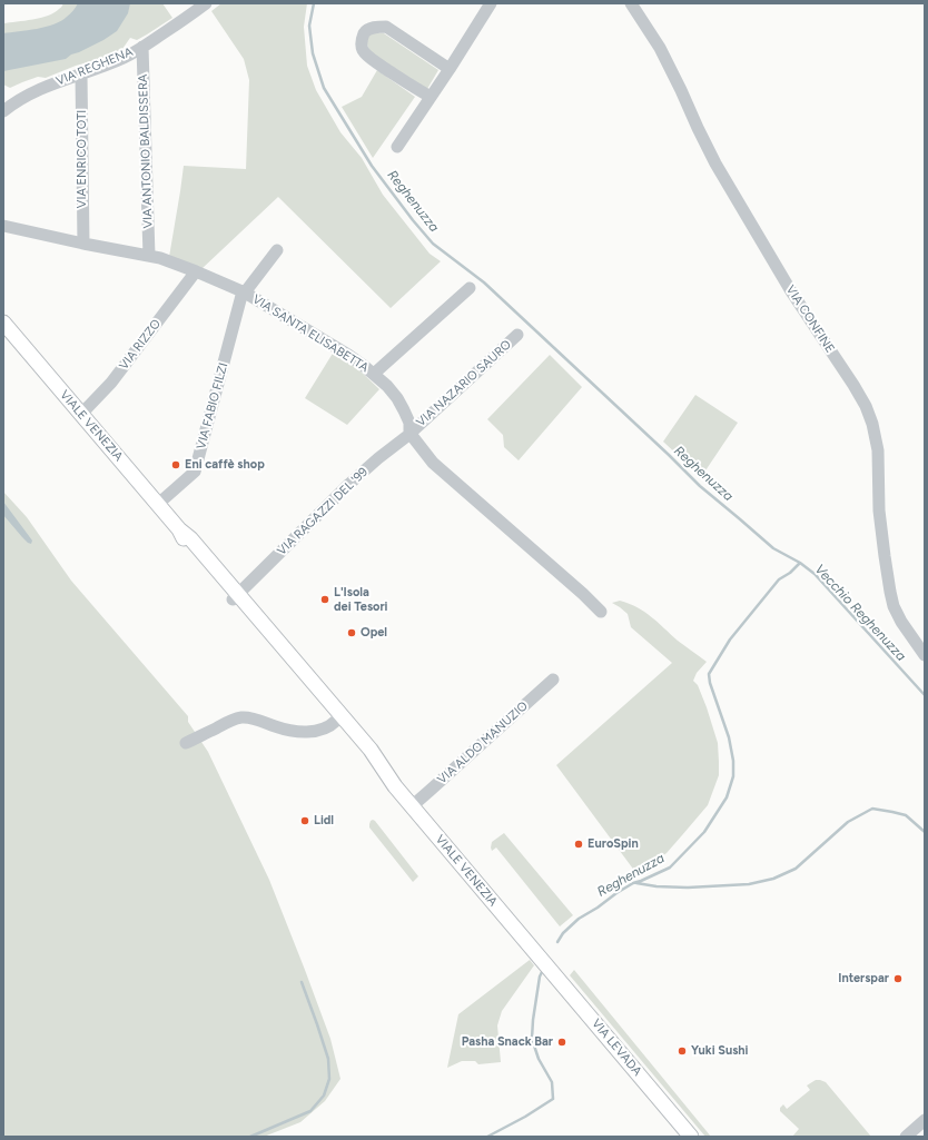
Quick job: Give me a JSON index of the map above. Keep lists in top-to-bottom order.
{
  "streets": {
    "main road": ["VIALE VENEZIA", "VIA LEVADA"],
    "street": [
      "VIA REGHENA",
      "VIA ANTONIO BALDISSERA",
      "VIA ENRICO TOTI",
      "VIA CONFINE",
      "VIA SANTA ELISABETTA",
      "VIA RIZZO",
      "VIA NAZARIO SAURO",
      "VIA FABIO FILZI",
      "VIA RAGAZZI DEL '99",
      "VIA ALDO MANUZIO"
    ]
  },
  "crossings": [
    ["VIA REGHENA", "VIA ANTONIO BALDISSERA"],
    ["VIA REGHENA", "VIA ENRICO TOTI"],
    ["VIA ANTONIO BALDISSERA", "VIA SANTA ELISABETTA"],
    ["VIA ENRICO TOTI", "VIA SANTA ELISABETTA"],
    ["VIA SANTA ELISABETTA", "VIA RIZZO"],
    ["VIA SANTA ELISABETTA", "VIA NAZARIO SAURO"],
    ["VIA SANTA ELISABETTA", "VIA FABIO FILZI"],
    ["VIA SANTA ELISABETTA", "VIA RAGAZZI DEL '99"],
    ["VIA RIZZO", "VIALE VENEZIA"],
    ["VIA NAZARIO SAURO", "VIA RAGAZZI DEL '99"],
    ["VIA FABIO FILZI", "VIALE VENEZIA"],
    ["VIALE VENEZIA", "VIA RAGAZZI DEL '99"],
    ["VIALE VENEZIA", "VIA ALDO MANUZIO"],
    ["VIALE VENEZIA", "VIA LEVADA"]
  ],
  "water": ["Reghenuzza", "Vecchio Reghenuzza"],
  "places": [
    "Eni caffè shop",
    "L'Isola dei Tesori",
    "Opel",
    "Lidl",
    "EuroSpin",
    "Interspar",
    "Pasha Snack Bar",
    "Yuki Sushi"
  ]
}
